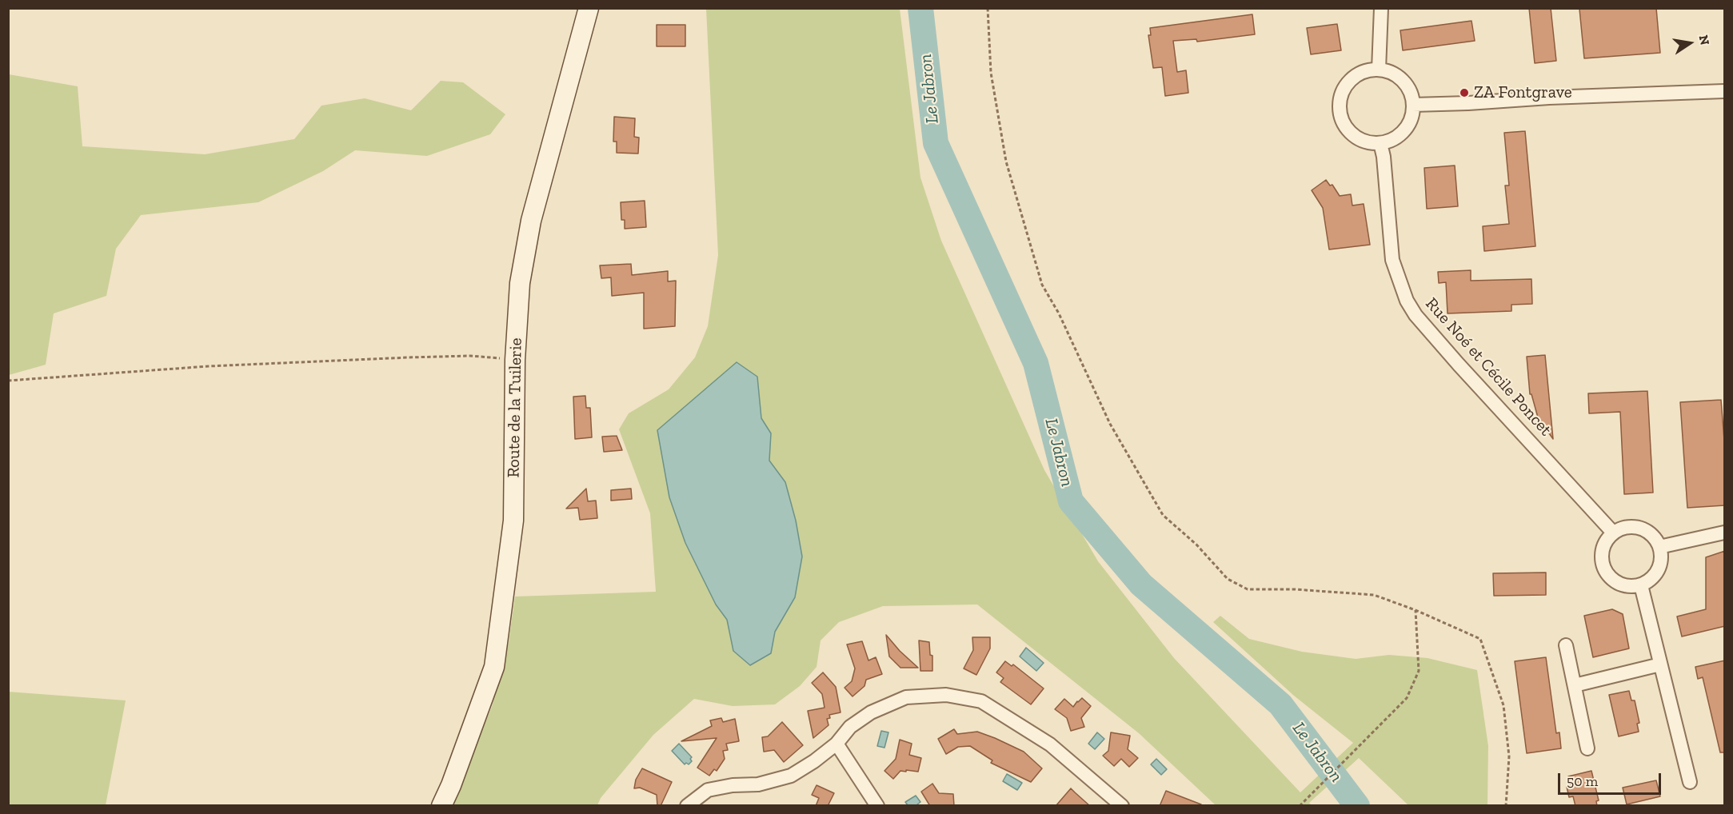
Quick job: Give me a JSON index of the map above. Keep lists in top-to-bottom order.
{
  "streets": {
    "main road": ["Route de la Tuilerie"],
    "street": ["Rue Noé et Cécile Poncet"]
  },
  "water": ["Le Jabron"],
  "places": ["ZA Fontgrave"],
  "scale_bar": "50 m",
  "north": "right"
}
